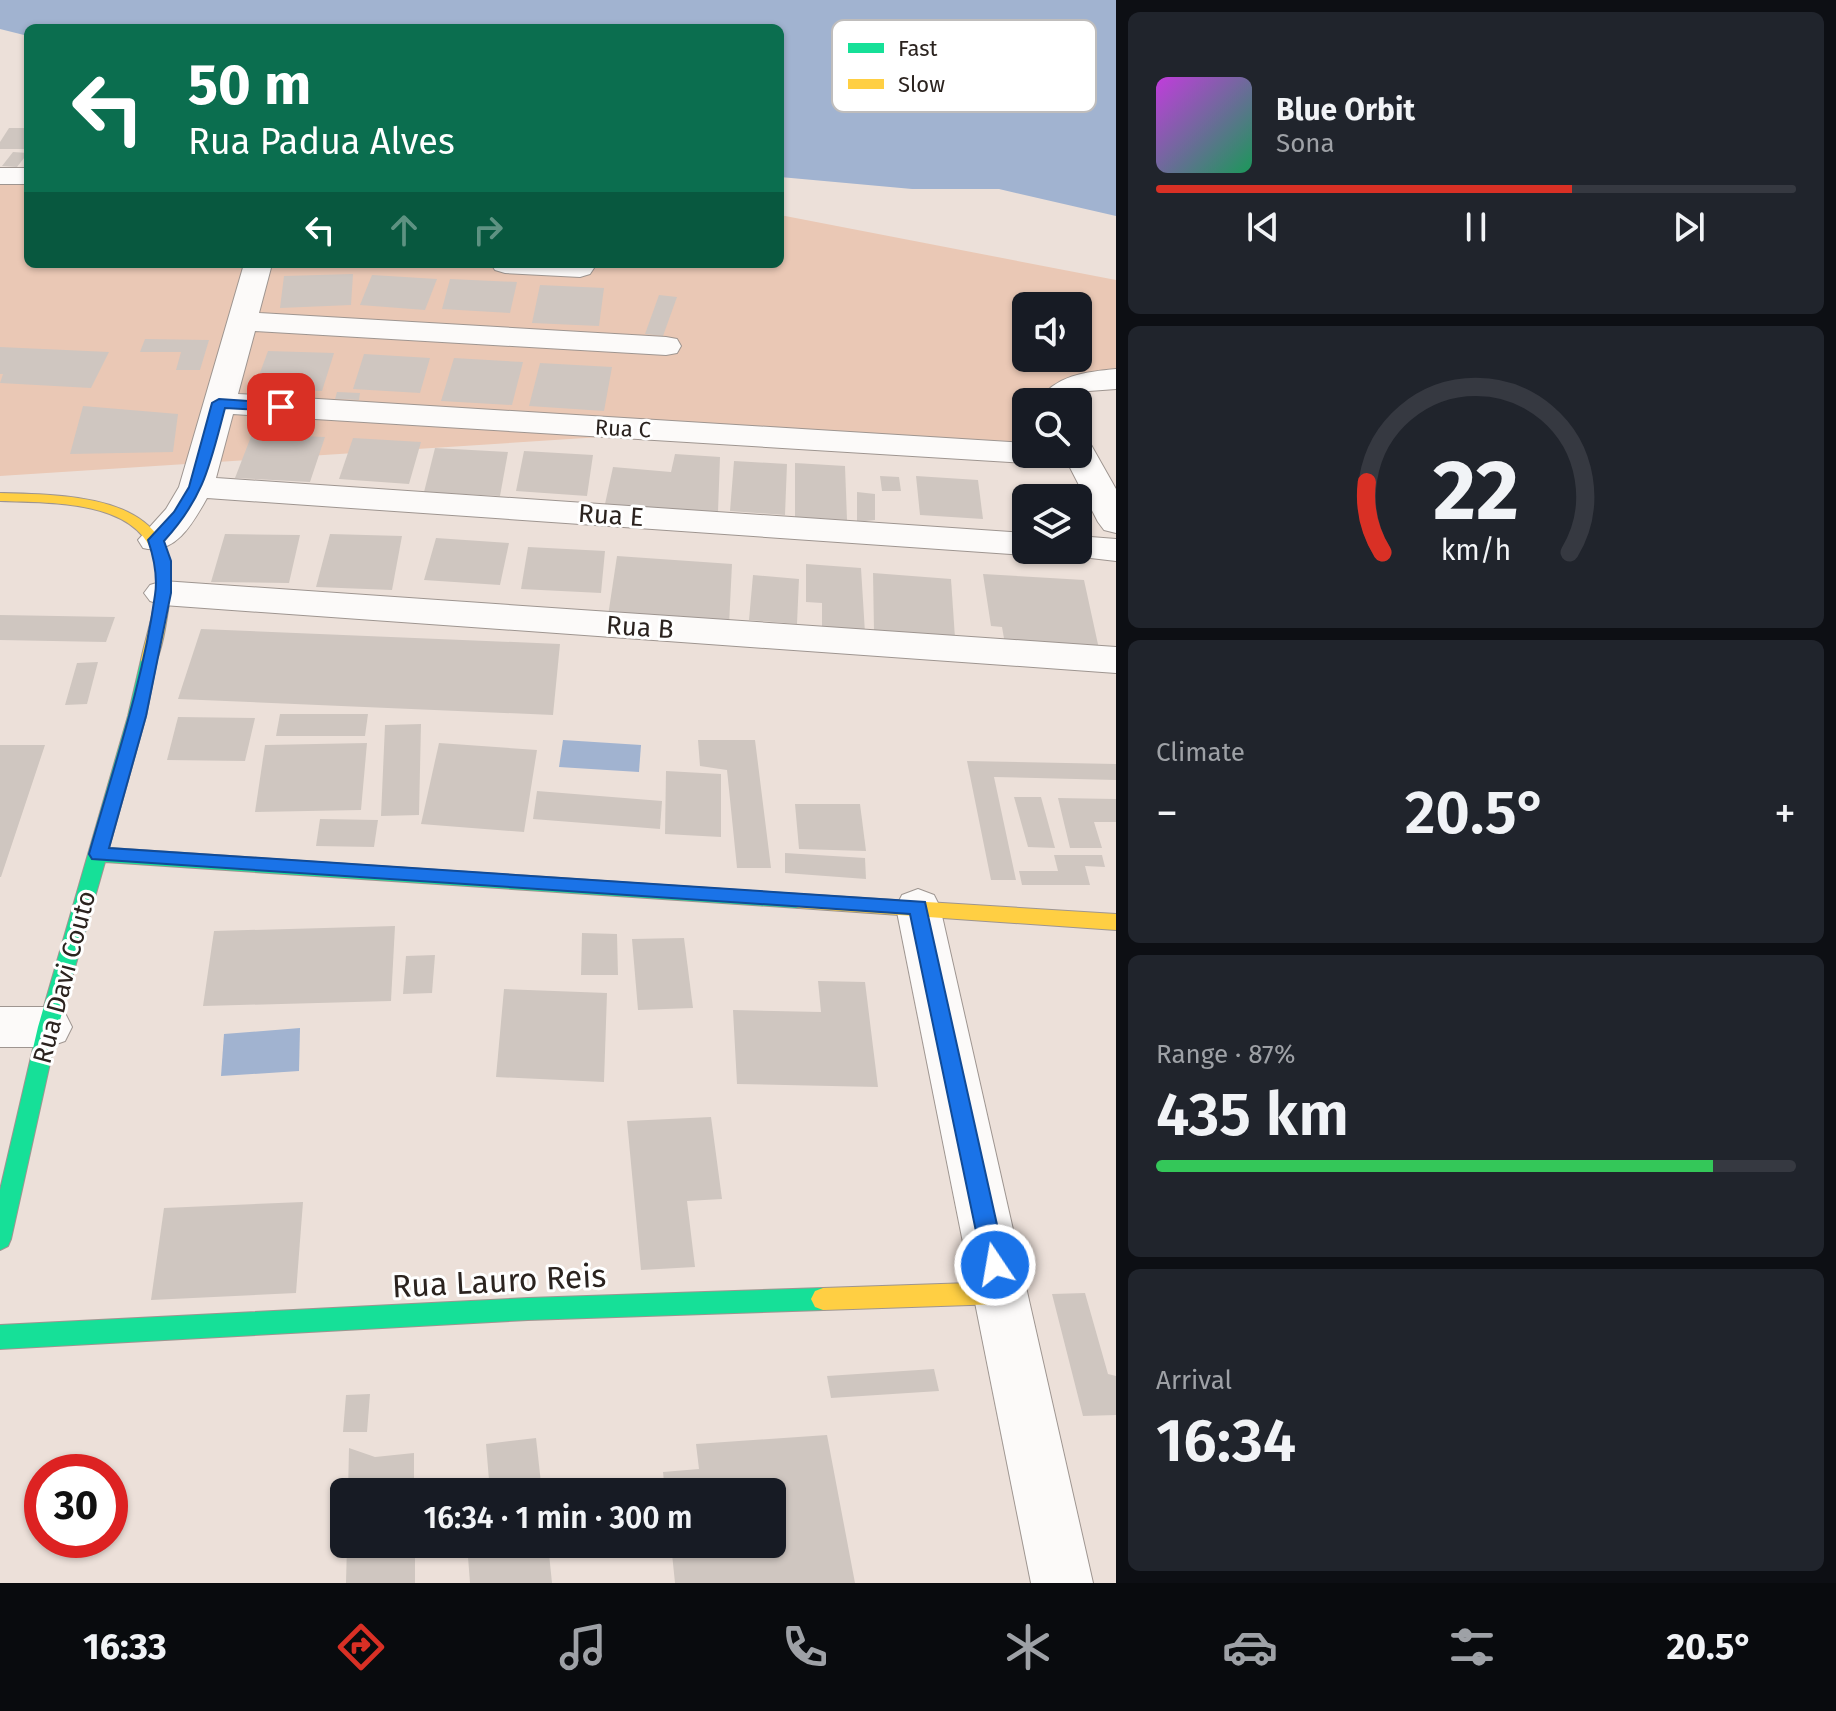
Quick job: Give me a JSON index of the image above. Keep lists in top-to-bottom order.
{
  "streets": {
    "street": [
      "Rua C",
      "Rua E",
      "Rua B",
      "Rua Davi Couto",
      "Rua Lauro Reis"
    ]
  },
  "crossings": [
    ["Rua B", "Rua Davi Couto"]
  ],
  "legend": ["Fast", "Slow"],
  "page": {
    "turn": ["50 m", "Rua Padua Alves"],
    "song": ["Blue Orbit", "Sona"],
    "tile": [
      "Climate",
      ["Range · 87%", "435 km"],
      ["Arrival", "16:34"]
    ],
    "heat": ["−", "20.5°", "+"],
    "limit": "30",
    "trip": "16:34 · 1 min · 300 m",
    "tabs": ["16:33", "20.5°"],
    "gauge": ["22", "km/h"]
  }
}
